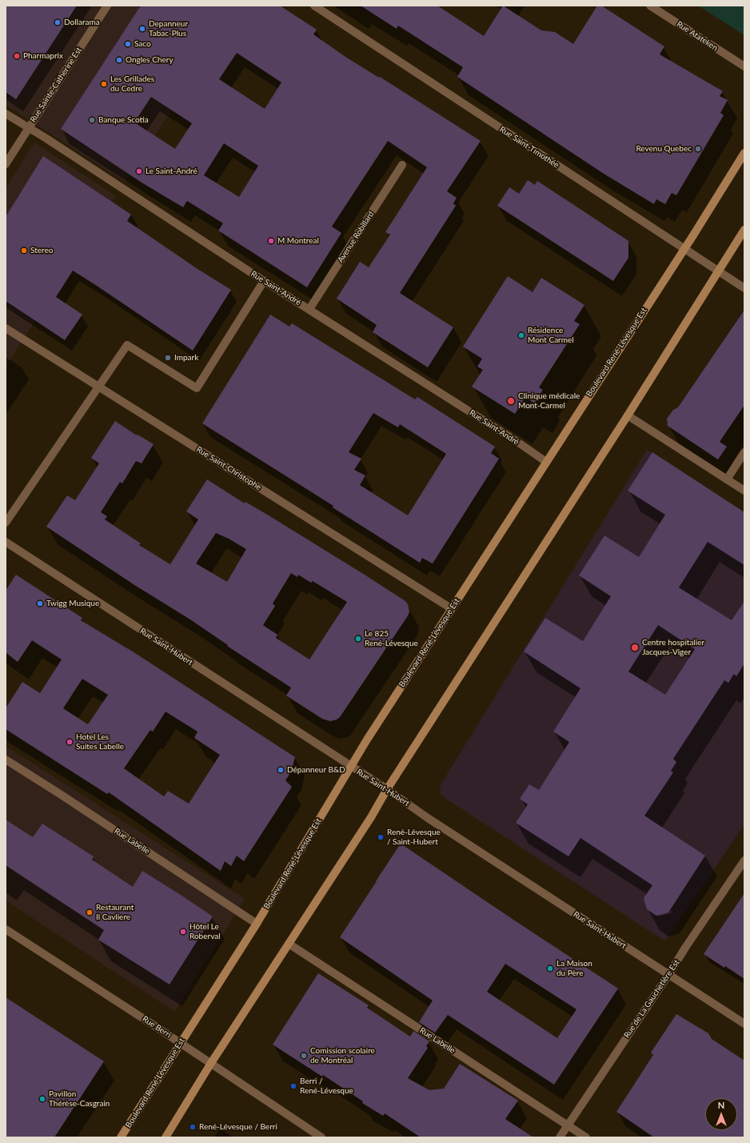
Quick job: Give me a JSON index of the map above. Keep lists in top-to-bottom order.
{
  "streets": {
    "main road": ["Boulevard René-Lévesque Est"],
    "street": [
      "Rue Atateken",
      "Rue Sainte-Catherine Est",
      "Rue Saint-Timothée",
      "Avenue Robillard",
      "Rue Saint-André",
      "Rue Saint-Christophe",
      "Rue Saint-Hubert",
      "Rue Labelle",
      "Rue de La Gauchetière Est",
      "Rue Berri"
    ]
  },
  "crossings": [
    ["Rue Sainte-Catherine Est", "Rue Saint-André"],
    ["Rue Saint-Timothée", "Boulevard René-Lévesque Est"],
    ["Avenue Robillard", "Rue Saint-André"],
    ["Rue Saint-André", "Boulevard René-Lévesque Est"],
    ["Boulevard René-Lévesque Est", "Rue Saint-Christophe"],
    ["Boulevard René-Lévesque Est", "Rue Saint-Hubert"],
    ["Boulevard René-Lévesque Est", "Rue Labelle"],
    ["Boulevard René-Lévesque Est", "Rue Berri"],
    ["Rue Saint-Hubert", "Rue de La Gauchetière Est"],
    ["Rue Labelle", "Rue de La Gauchetière Est"]
  ],
  "places": [
    "Dollarama",
    "Depanneur Tabac-Plus",
    "Saco",
    "Pharmaprix",
    "Ongles Chery",
    "Les Grillades du Cedre",
    "Banque Scotia",
    "Revenu Quebec",
    "Le Saint-André",
    "M Montreal",
    "Stereo",
    "Résidence Mont Carmel",
    "Impark",
    "Clinique médicale Mont-Carmel",
    "Twigg Musique",
    "Le 825 René-Lévesque",
    "Centre hospitalier Jacques-Viger",
    "Hotel Les Suites Labelle",
    "Dépanneur B&D",
    "René-Lévesque / Saint-Hubert",
    "Restaurant Il Cavliere",
    "Hôtel Le Roberval",
    "La Maison du Père",
    "Comission scolaire de Montréal",
    "Berri / René-Lévesque",
    "Pavillon Thérèse-Casgrain",
    "René-Lévesque / Berri"
  ],
  "north": "top"
}
